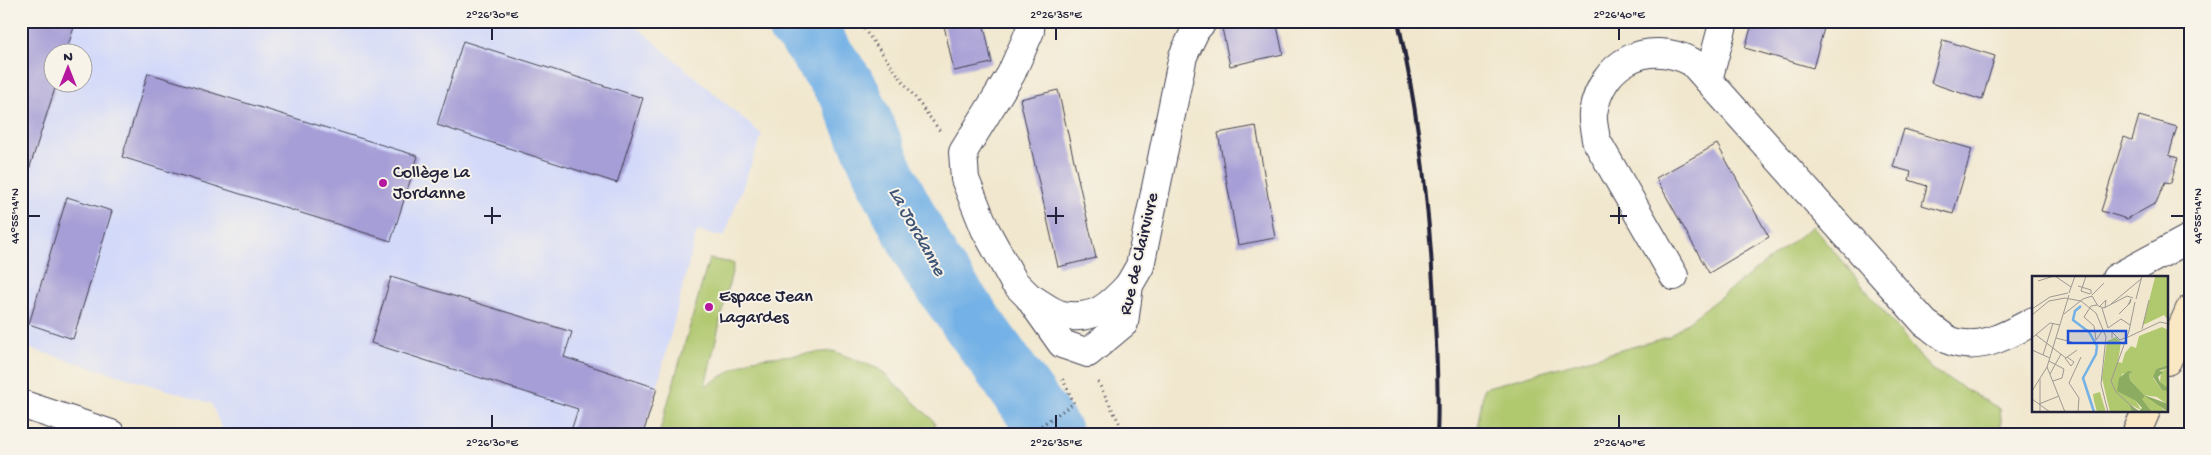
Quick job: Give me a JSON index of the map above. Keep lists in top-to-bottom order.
{
  "streets": {
    "street": ["Rue de Clairvivre"]
  },
  "water": ["La Jordanne"],
  "places": ["Collège La Jordanne", "Espace Jean Lagardes"],
  "north": "top",
  "coordinates": [
    "2°26'30\"E",
    "2°26'35\"E",
    "2°26'40\"E",
    "44°55'14\"N"
  ]
}
